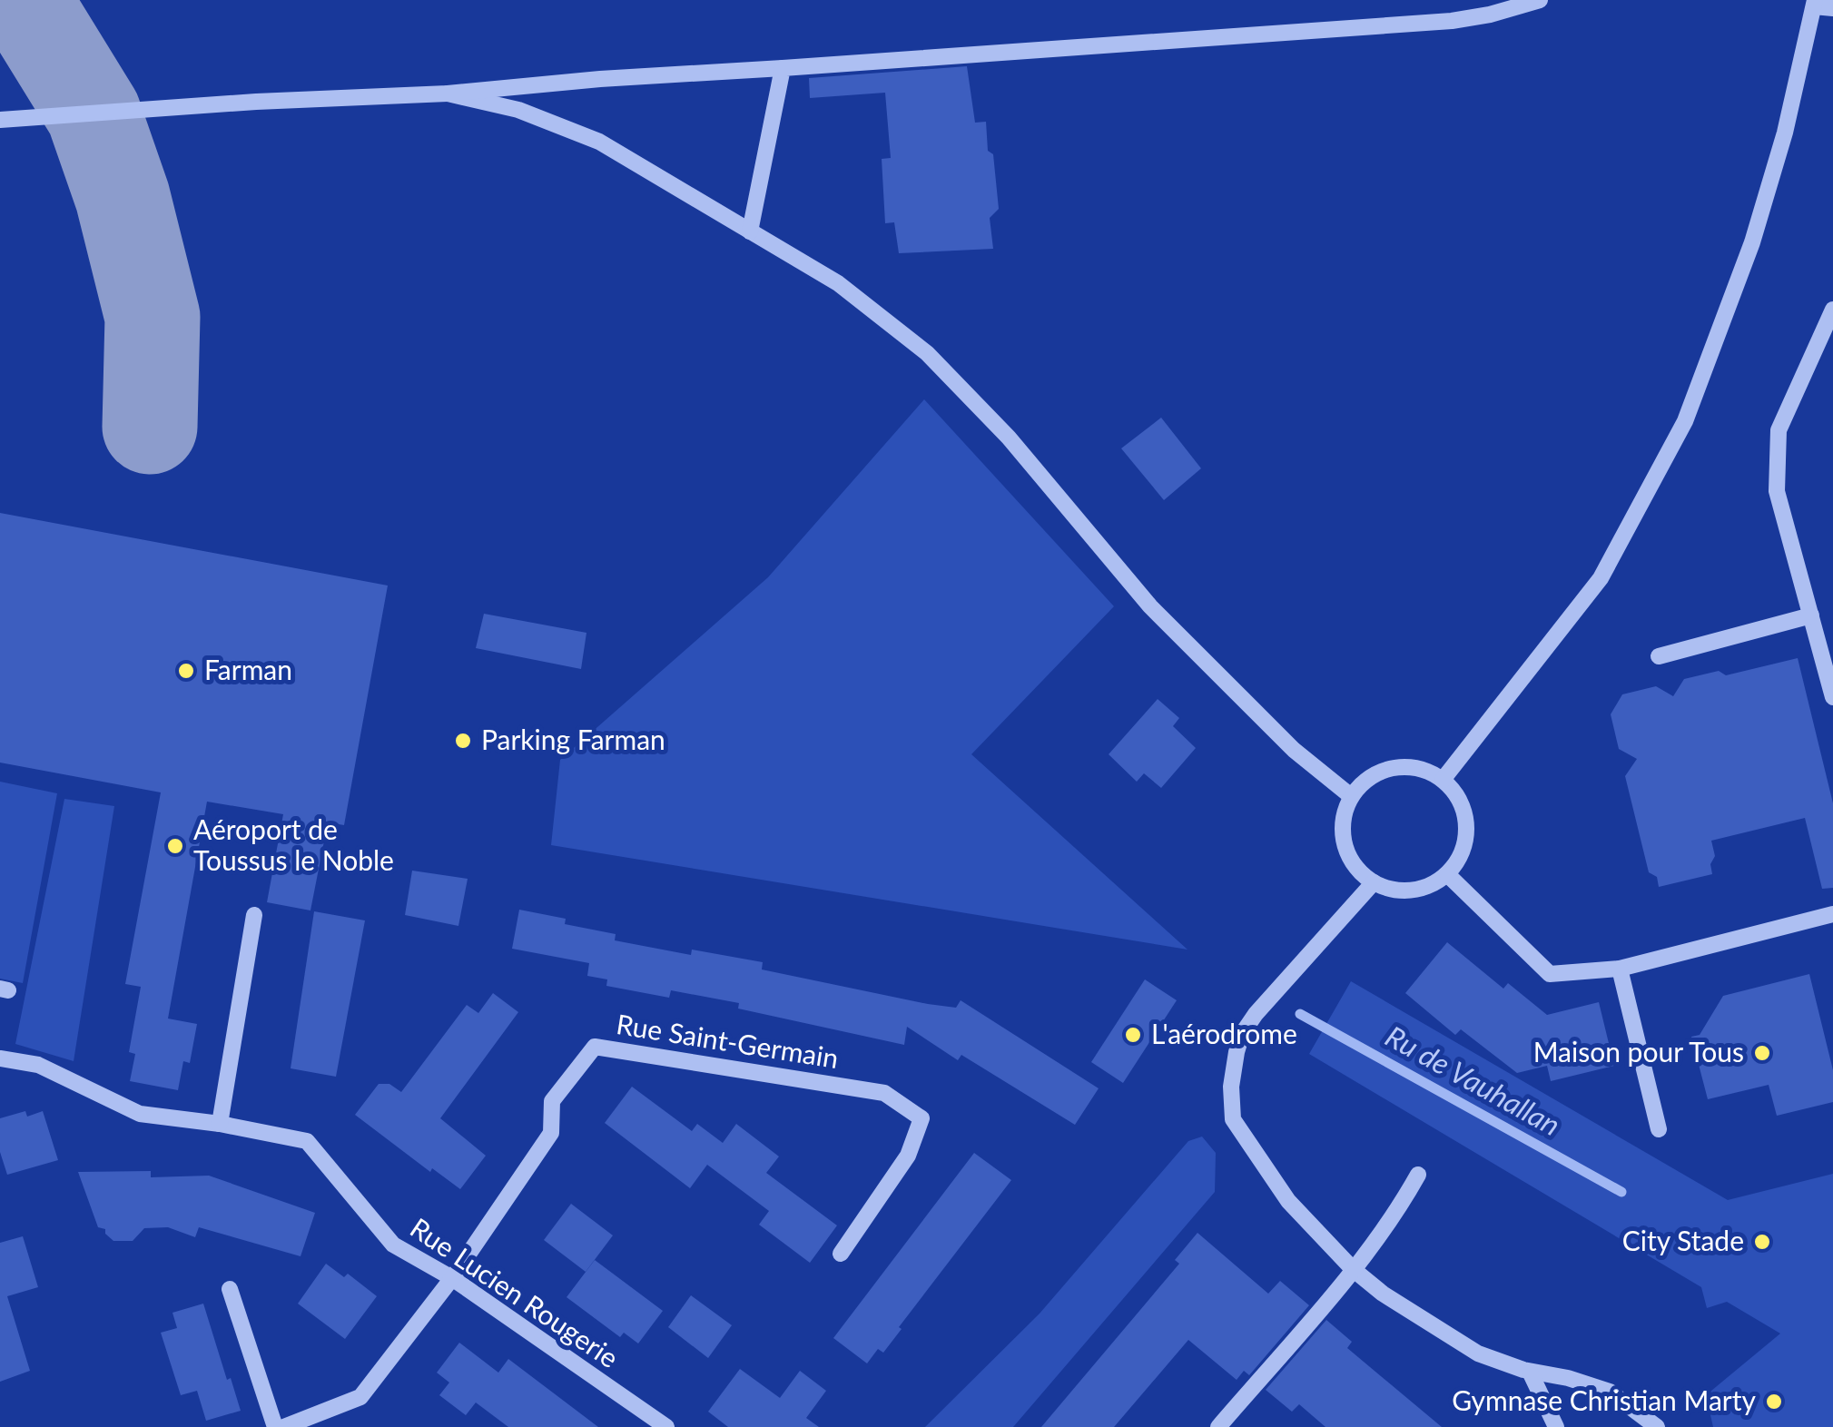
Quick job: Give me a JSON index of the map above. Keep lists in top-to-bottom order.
{
  "streets": {
    "street": ["Rue Saint-Germain", "Rue Lucien Rougerie"]
  },
  "crossings": [
    ["Rue Saint-Germain", "Rue Lucien Rougerie"]
  ],
  "water": ["Ru de Vauhallan"],
  "places": [
    "Farman",
    "Parking Farman",
    "Aéroport de Toussus le Noble",
    "L'aérodrome",
    "Maison pour Tous",
    "City Stade",
    "Gymnase Christian Marty"
  ]
}
